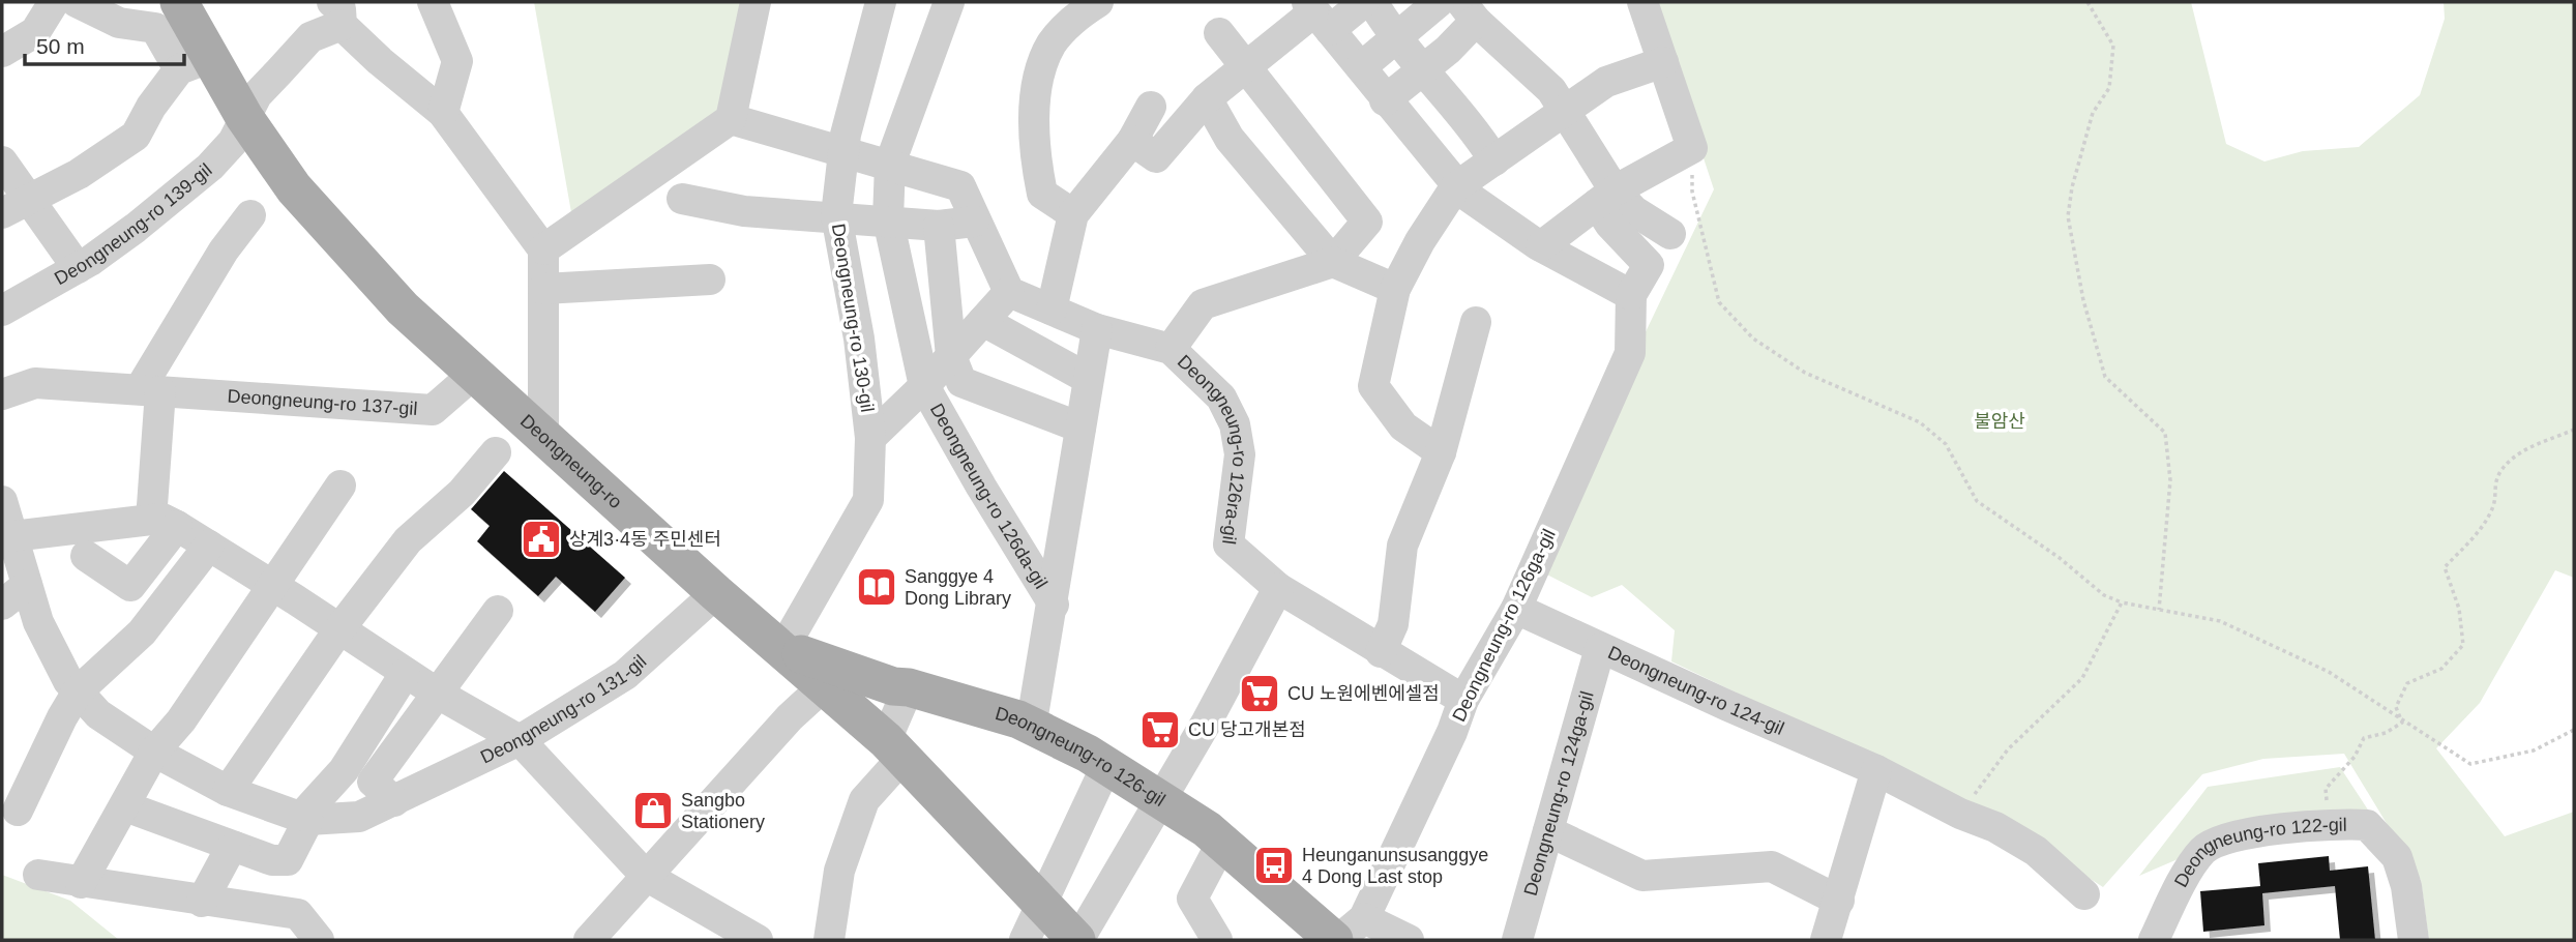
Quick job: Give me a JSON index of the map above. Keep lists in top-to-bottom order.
{
  "streets": {
    "main road": ["Deongneung-ro", "Deongneung-ro 126-gil"],
    "street": [
      "Deongneung-ro 139-gil",
      "Deongneung-ro 130-gil",
      "Deongneung-ro 137-gil",
      "Deongneung-ro 126ra-gil",
      "Deongneung-ro 126da-gil",
      "Deongneung-ro 126ga-gil",
      "Deongneung-ro 124-gil",
      "Deongneung-ro 131-gil",
      "Deongneung-ro 124ga-gil",
      "Deongneung-ro 122-gil"
    ]
  },
  "crossings": [
    ["Deongneung-ro 139-gil", "Deongneung-ro"],
    ["Deongneung-ro 130-gil", "Deongneung-ro 126ra-gil"],
    ["Deongneung-ro 130-gil", "Deongneung-ro"],
    ["Deongneung-ro 130-gil", "Deongneung-ro 126da-gil"],
    ["Deongneung-ro 130-gil", "Deongneung-ro 126-gil"],
    ["Deongneung-ro 137-gil", "Deongneung-ro"],
    ["Deongneung-ro 126ra-gil", "Deongneung-ro"],
    ["Deongneung-ro 126ra-gil", "Deongneung-ro 126da-gil"],
    ["Deongneung-ro 126ra-gil", "Deongneung-ro 126ga-gil"],
    ["Deongneung-ro", "Deongneung-ro 131-gil"],
    ["Deongneung-ro", "Deongneung-ro 126-gil"],
    ["Deongneung-ro 126da-gil", "Deongneung-ro 126-gil"],
    ["Deongneung-ro 126ga-gil", "Deongneung-ro 124-gil"],
    ["Deongneung-ro 126ga-gil", "Deongneung-ro 126-gil"],
    ["Deongneung-ro 124-gil", "Deongneung-ro 124ga-gil"]
  ],
  "parks": ["불암산"],
  "places": {
    "public building": ["상계3·4동 주민센터"],
    "library": ["Sanggye 4 Dong Library"],
    "supermarket": ["CU 노원에벤에셀점", "CU 당고개본점"],
    "shop": ["Sangbo Stationery"],
    "bus stop": ["Heunganunsusanggye 4 Dong Last stop"]
  },
  "scale_bar": "50 m"
}
